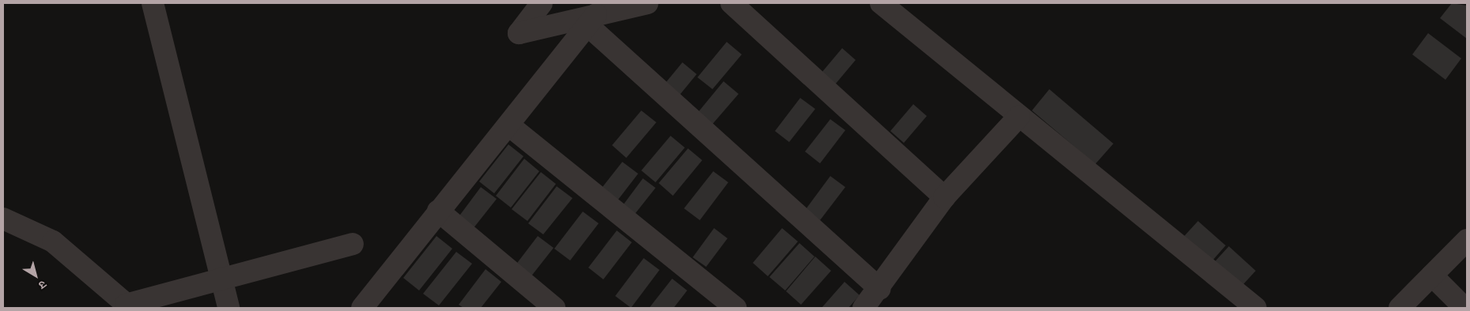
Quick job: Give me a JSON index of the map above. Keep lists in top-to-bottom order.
{
  "north": "bottom right"
}
